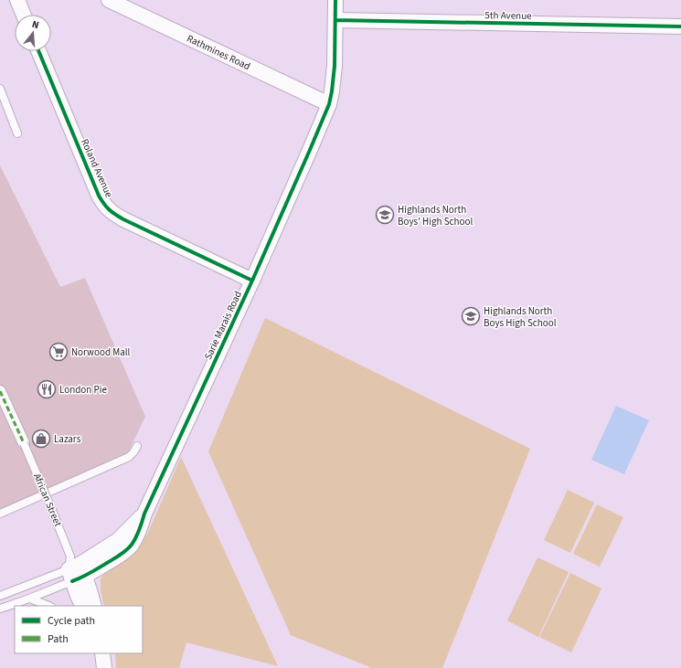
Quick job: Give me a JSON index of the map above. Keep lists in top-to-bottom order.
{
  "streets": {
    "street": [
      "5th Avenue",
      "Rathmines Road",
      "Roland Avenue",
      "Sarie Marais Road",
      "African Street"
    ]
  },
  "crossings": [
    ["5th Avenue", "Sarie Marais Road"],
    ["Rathmines Road", "Sarie Marais Road"],
    ["Roland Avenue", "Sarie Marais Road"],
    ["Sarie Marais Road", "African Street"]
  ],
  "places": {
    "school or university": ["Highlands North Boys' High School", "Highlands North Boys High School"],
    "supermarket": ["Norwood Mall"],
    "restaurant": ["London Pie"],
    "shop": ["Lazars"]
  },
  "legend": ["Cycle path", "Path"],
  "north": "top"
}
